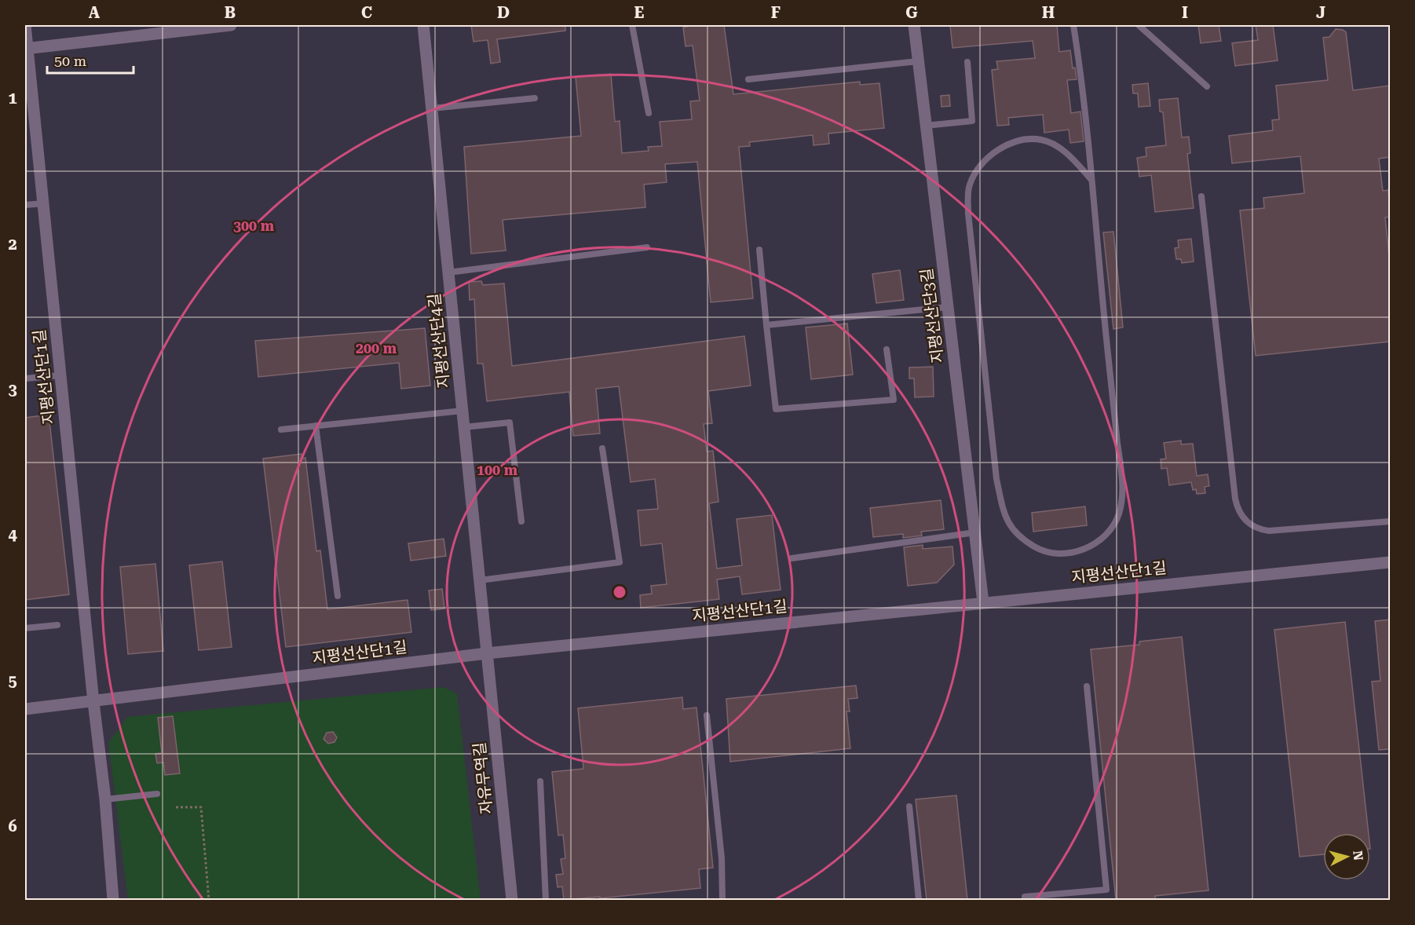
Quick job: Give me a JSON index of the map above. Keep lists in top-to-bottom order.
{
  "streets": {
    "street": [
      "지평선산단3길",
      "지평선산단4길",
      "지평선산단1길",
      "자유무역길"
    ]
  },
  "crossings": [
    ["지평선산단3길", "지평선산단1길"],
    ["지평선산단4길", "지평선산단1길"],
    ["지평선산단4길", "자유무역길"],
    ["지평선산단1길", "자유무역길"]
  ],
  "scale_bar": "50 m",
  "north": "right",
  "grid": {
    "columns": [
      "A",
      "B",
      "C",
      "D",
      "E",
      "F",
      "G",
      "H",
      "I",
      "J"
    ],
    "rows": [
      "1",
      "2",
      "3",
      "4",
      "5",
      "6"
    ]
  },
  "rings": ["300 m", "200 m", "100 m"]
}
